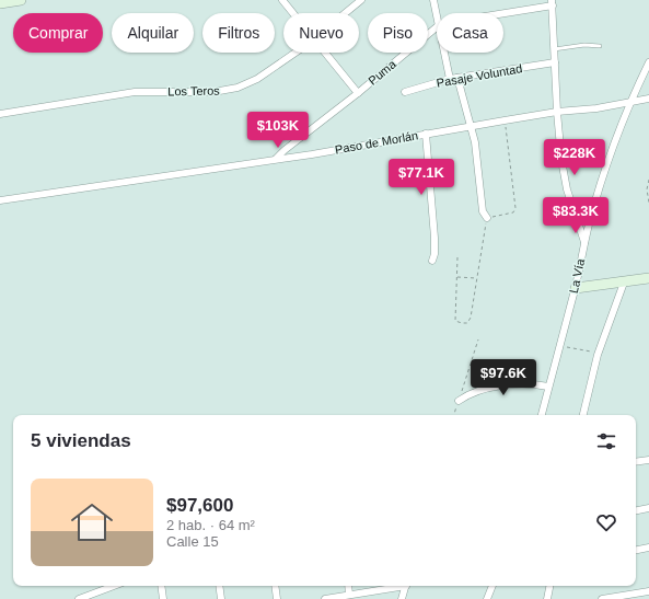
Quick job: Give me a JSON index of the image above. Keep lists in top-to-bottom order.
{
  "streets": {
    "street": [
      "Puma",
      "Pasaje Voluntad",
      "Los Teros",
      "Paso de Morlán",
      "La Vía"
    ]
  },
  "crossings": [
    ["Puma", "Paso de Morlán"],
    ["Paso de Morlán", "La Vía"]
  ],
  "page": {
    "chip": [
      "Comprar",
      "Alquilar",
      "Filtros",
      "Nuevo",
      "Piso",
      "Casa"
    ],
    "price": [
      "$103K",
      "$228K",
      "$77.1K",
      "$83.3K",
      "$97.6K"
    ],
    "heading": "5 viviendas",
    "list": [
      {
        "name": "$97,600",
        "note": "2 hab. · 64 m² · Calle 15"
      }
    ]
  }
}
